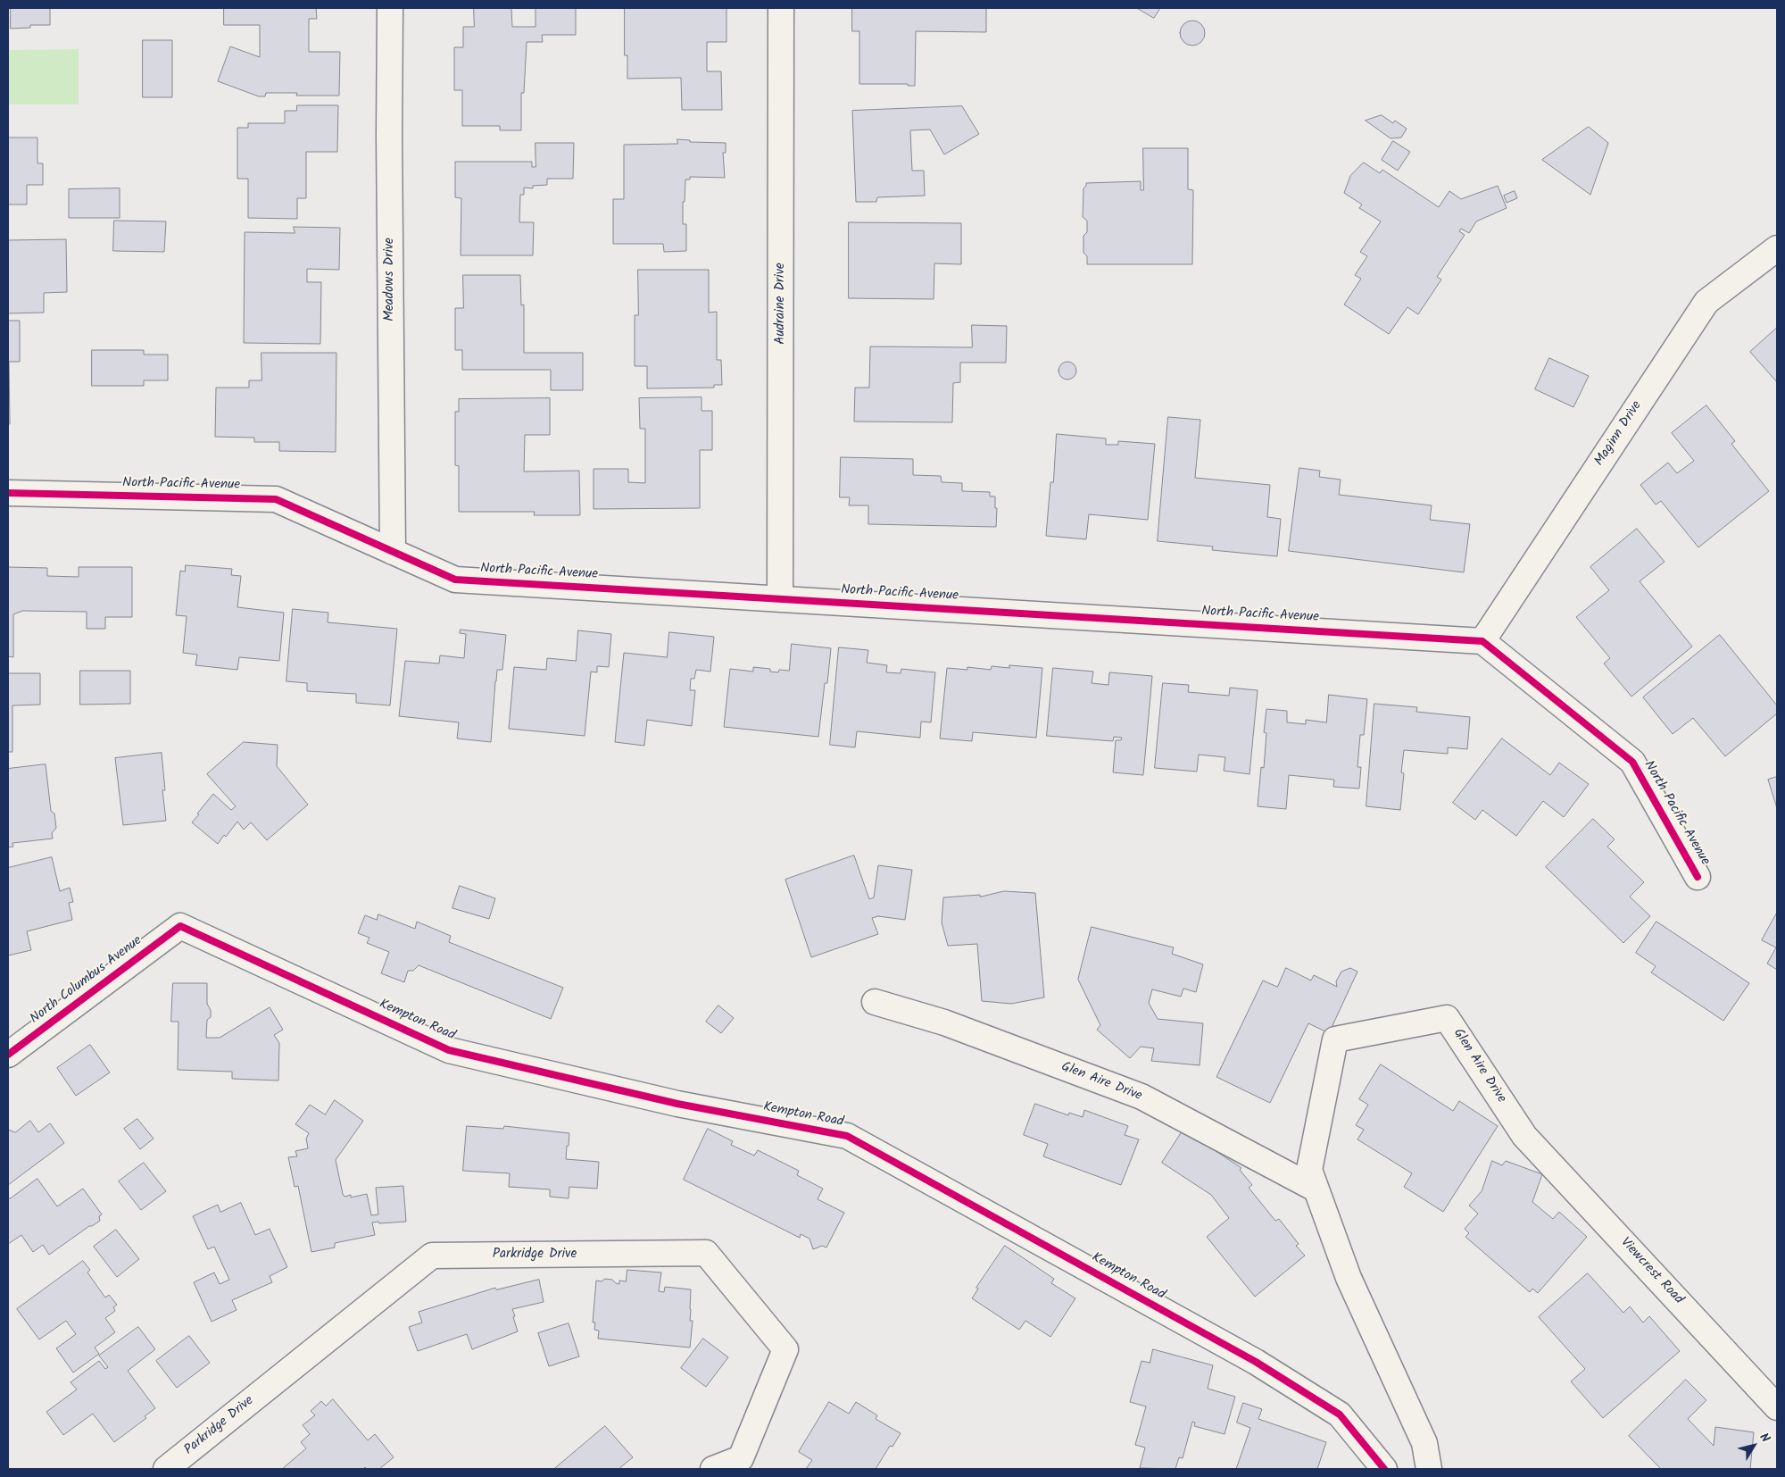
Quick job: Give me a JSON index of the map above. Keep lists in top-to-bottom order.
{
  "streets": {
    "street": [
      "Meadows Drive",
      "Audraine Drive",
      "Maginn Drive",
      "North Pacific Avenue",
      "North Columbus Avenue",
      "Kempton Road",
      "Glen Aire Drive",
      "Parkridge Drive",
      "Viewcrest Road"
    ]
  },
  "crossings": [
    ["Meadows Drive", "North Pacific Avenue"],
    ["Audraine Drive", "North Pacific Avenue"],
    ["Maginn Drive", "North Pacific Avenue"],
    ["North Columbus Avenue", "Kempton Road"],
    ["Glen Aire Drive", "Viewcrest Road"]
  ],
  "north": "top right"
}
